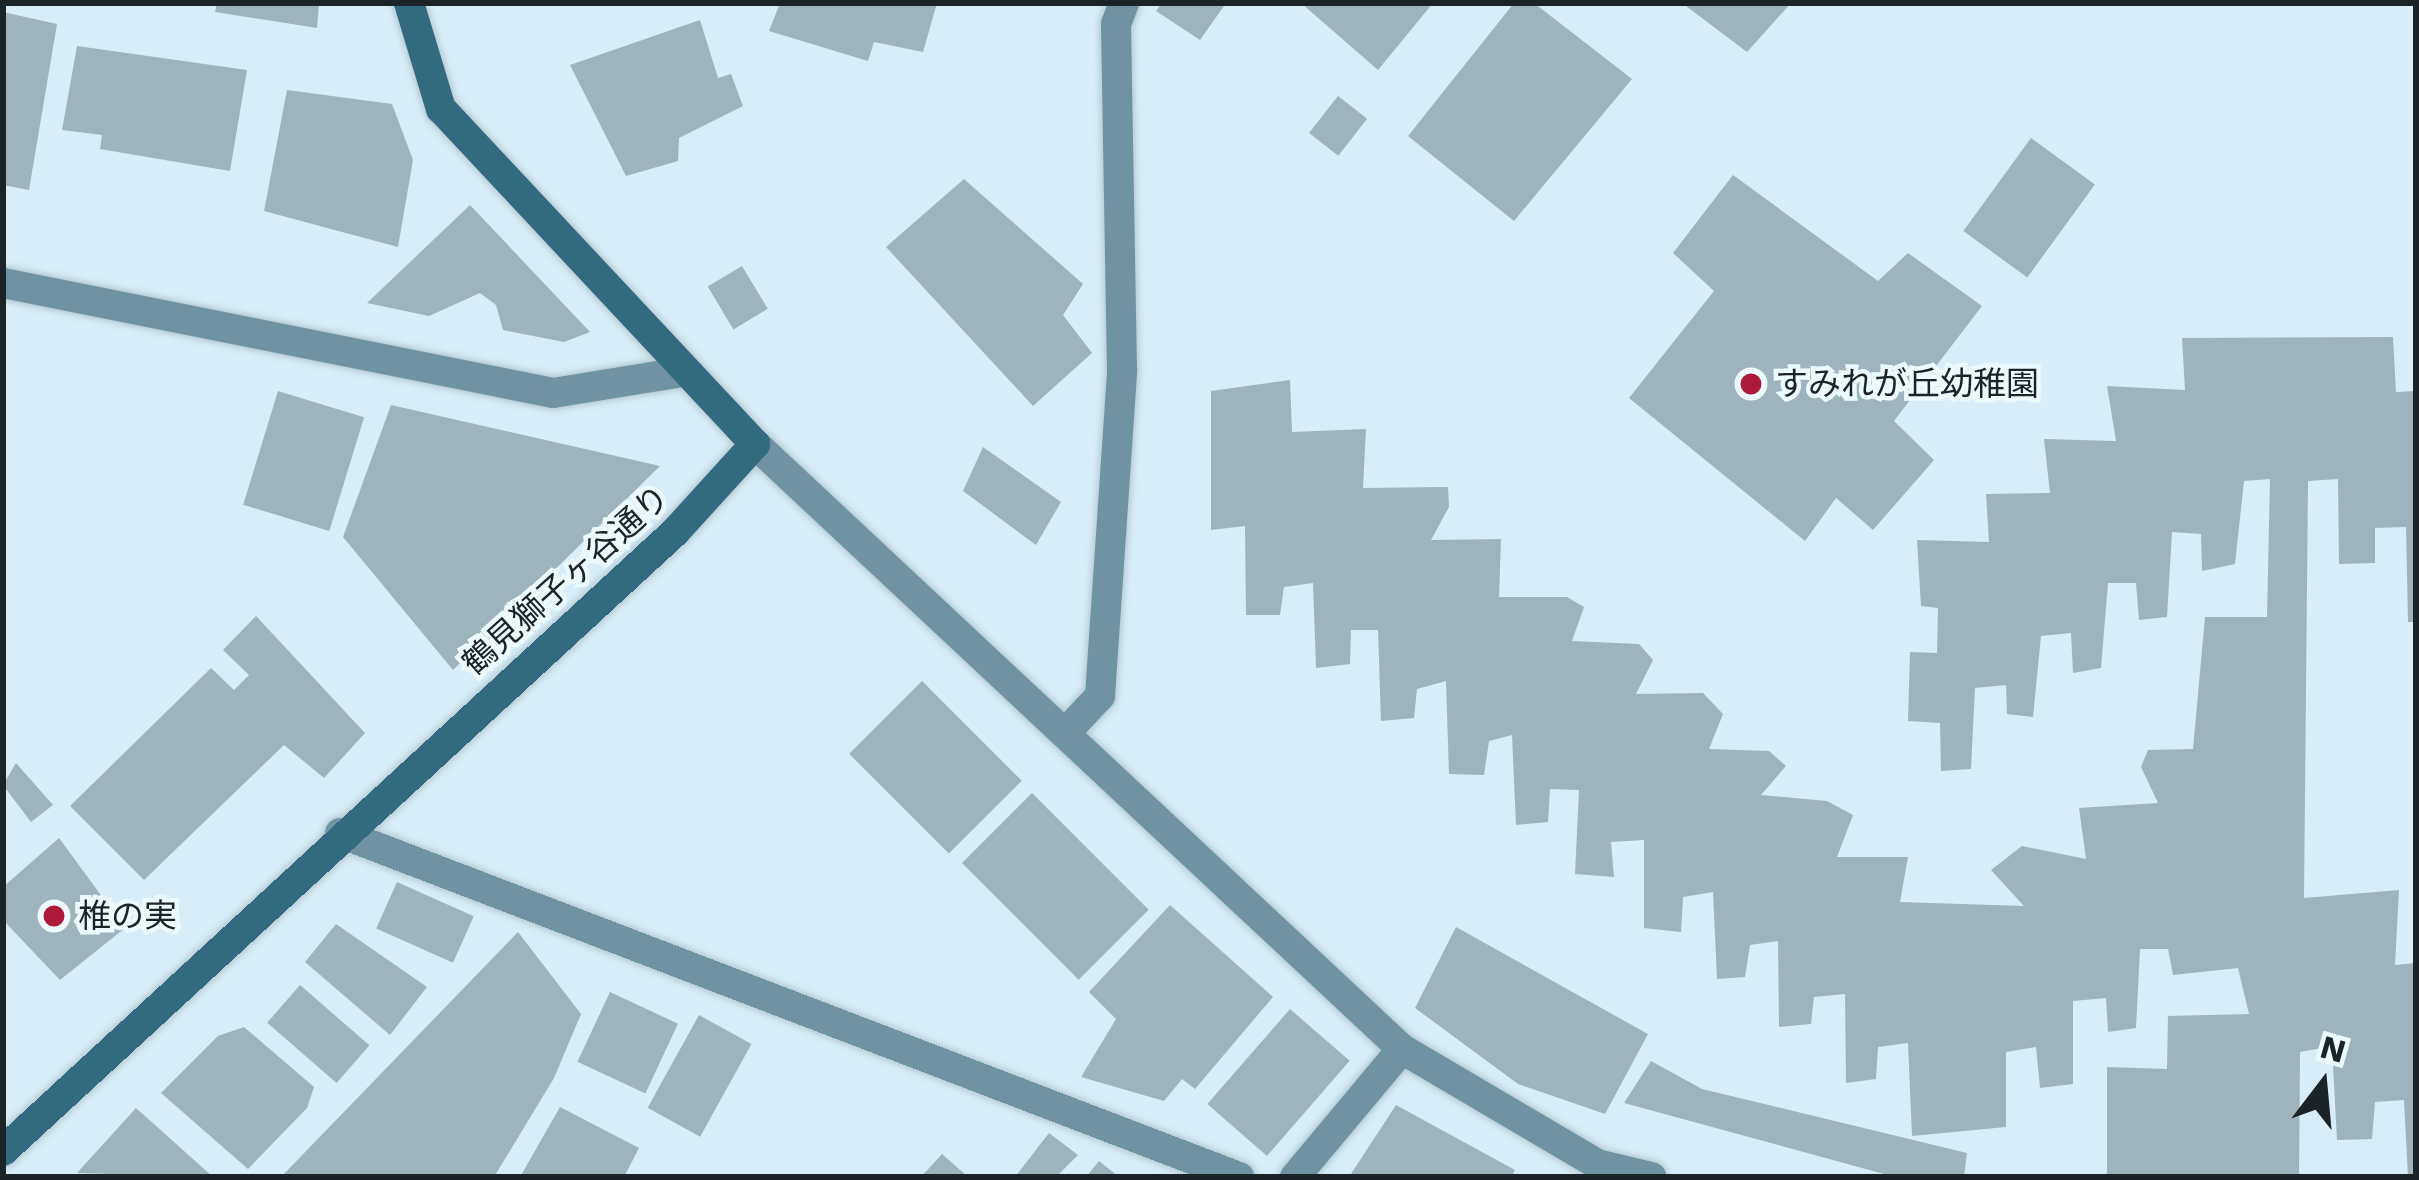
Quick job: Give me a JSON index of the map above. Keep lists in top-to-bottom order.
{
  "streets": {
    "main road": ["鶴見獅子ヶ谷通り"]
  },
  "places": ["すみれが丘幼稚園", "椎の実"],
  "north": "top"
}
